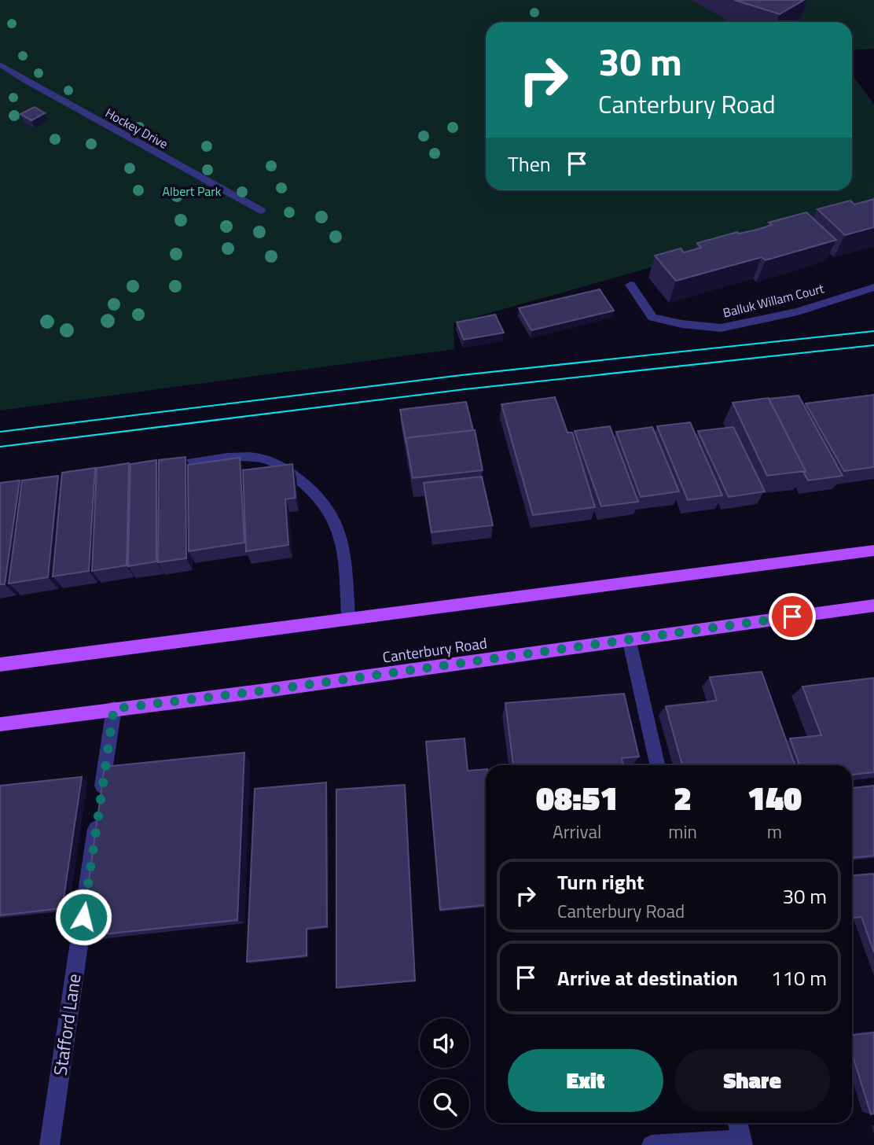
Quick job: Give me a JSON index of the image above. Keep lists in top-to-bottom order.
{
  "streets": {
    "main road": ["Canterbury Road"],
    "street": ["Hockey Drive", "Balluk Willam Court", "Stafford Lane"]
  },
  "crossings": [
    ["Canterbury Road", "Stafford Lane"]
  ],
  "parks": ["Albert Park"],
  "page": {
    "turn": ["30 m", "Canterbury Road"],
    "then": "Then",
    "eta": [
      "08:51",
      "Arrival",
      "2",
      "min",
      "140",
      "m"
    ],
    "list": [
      {
        "name": "Turn right",
        "note": "Canterbury Road",
        "value": "30 m"
      },
      {
        "name": "Arrive at destination",
        "value": "110 m"
      }
    ],
    "buttons": ["Exit", "Share"]
  }
}
